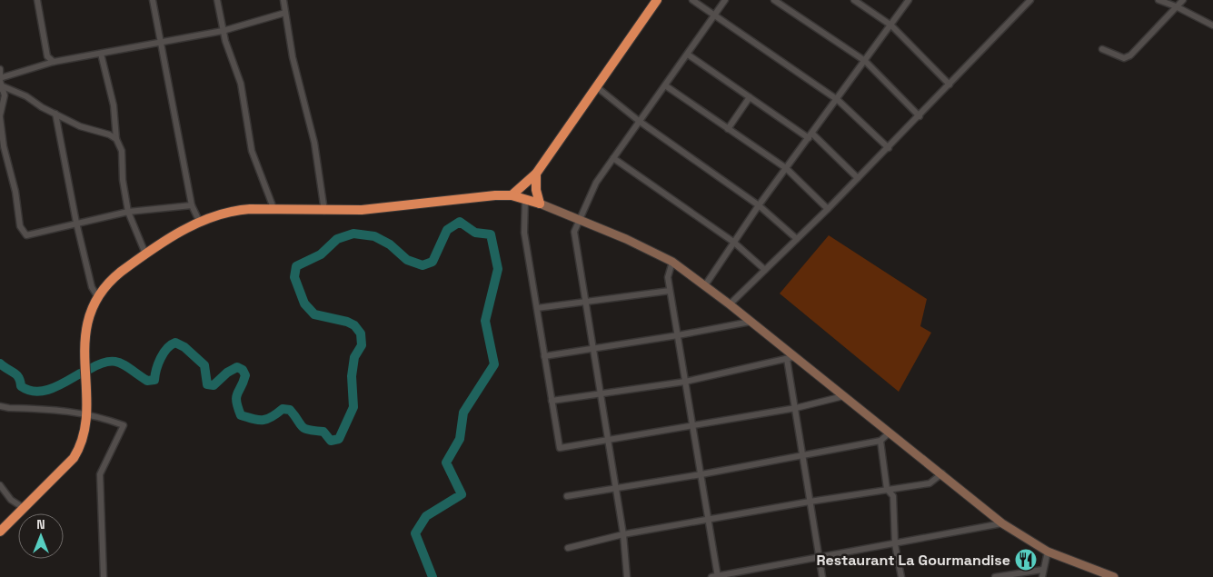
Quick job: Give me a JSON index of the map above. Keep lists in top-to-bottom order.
{
  "places": {
    "restaurant": ["Restaurant La Gourmandise"]
  },
  "north": "top"
}
